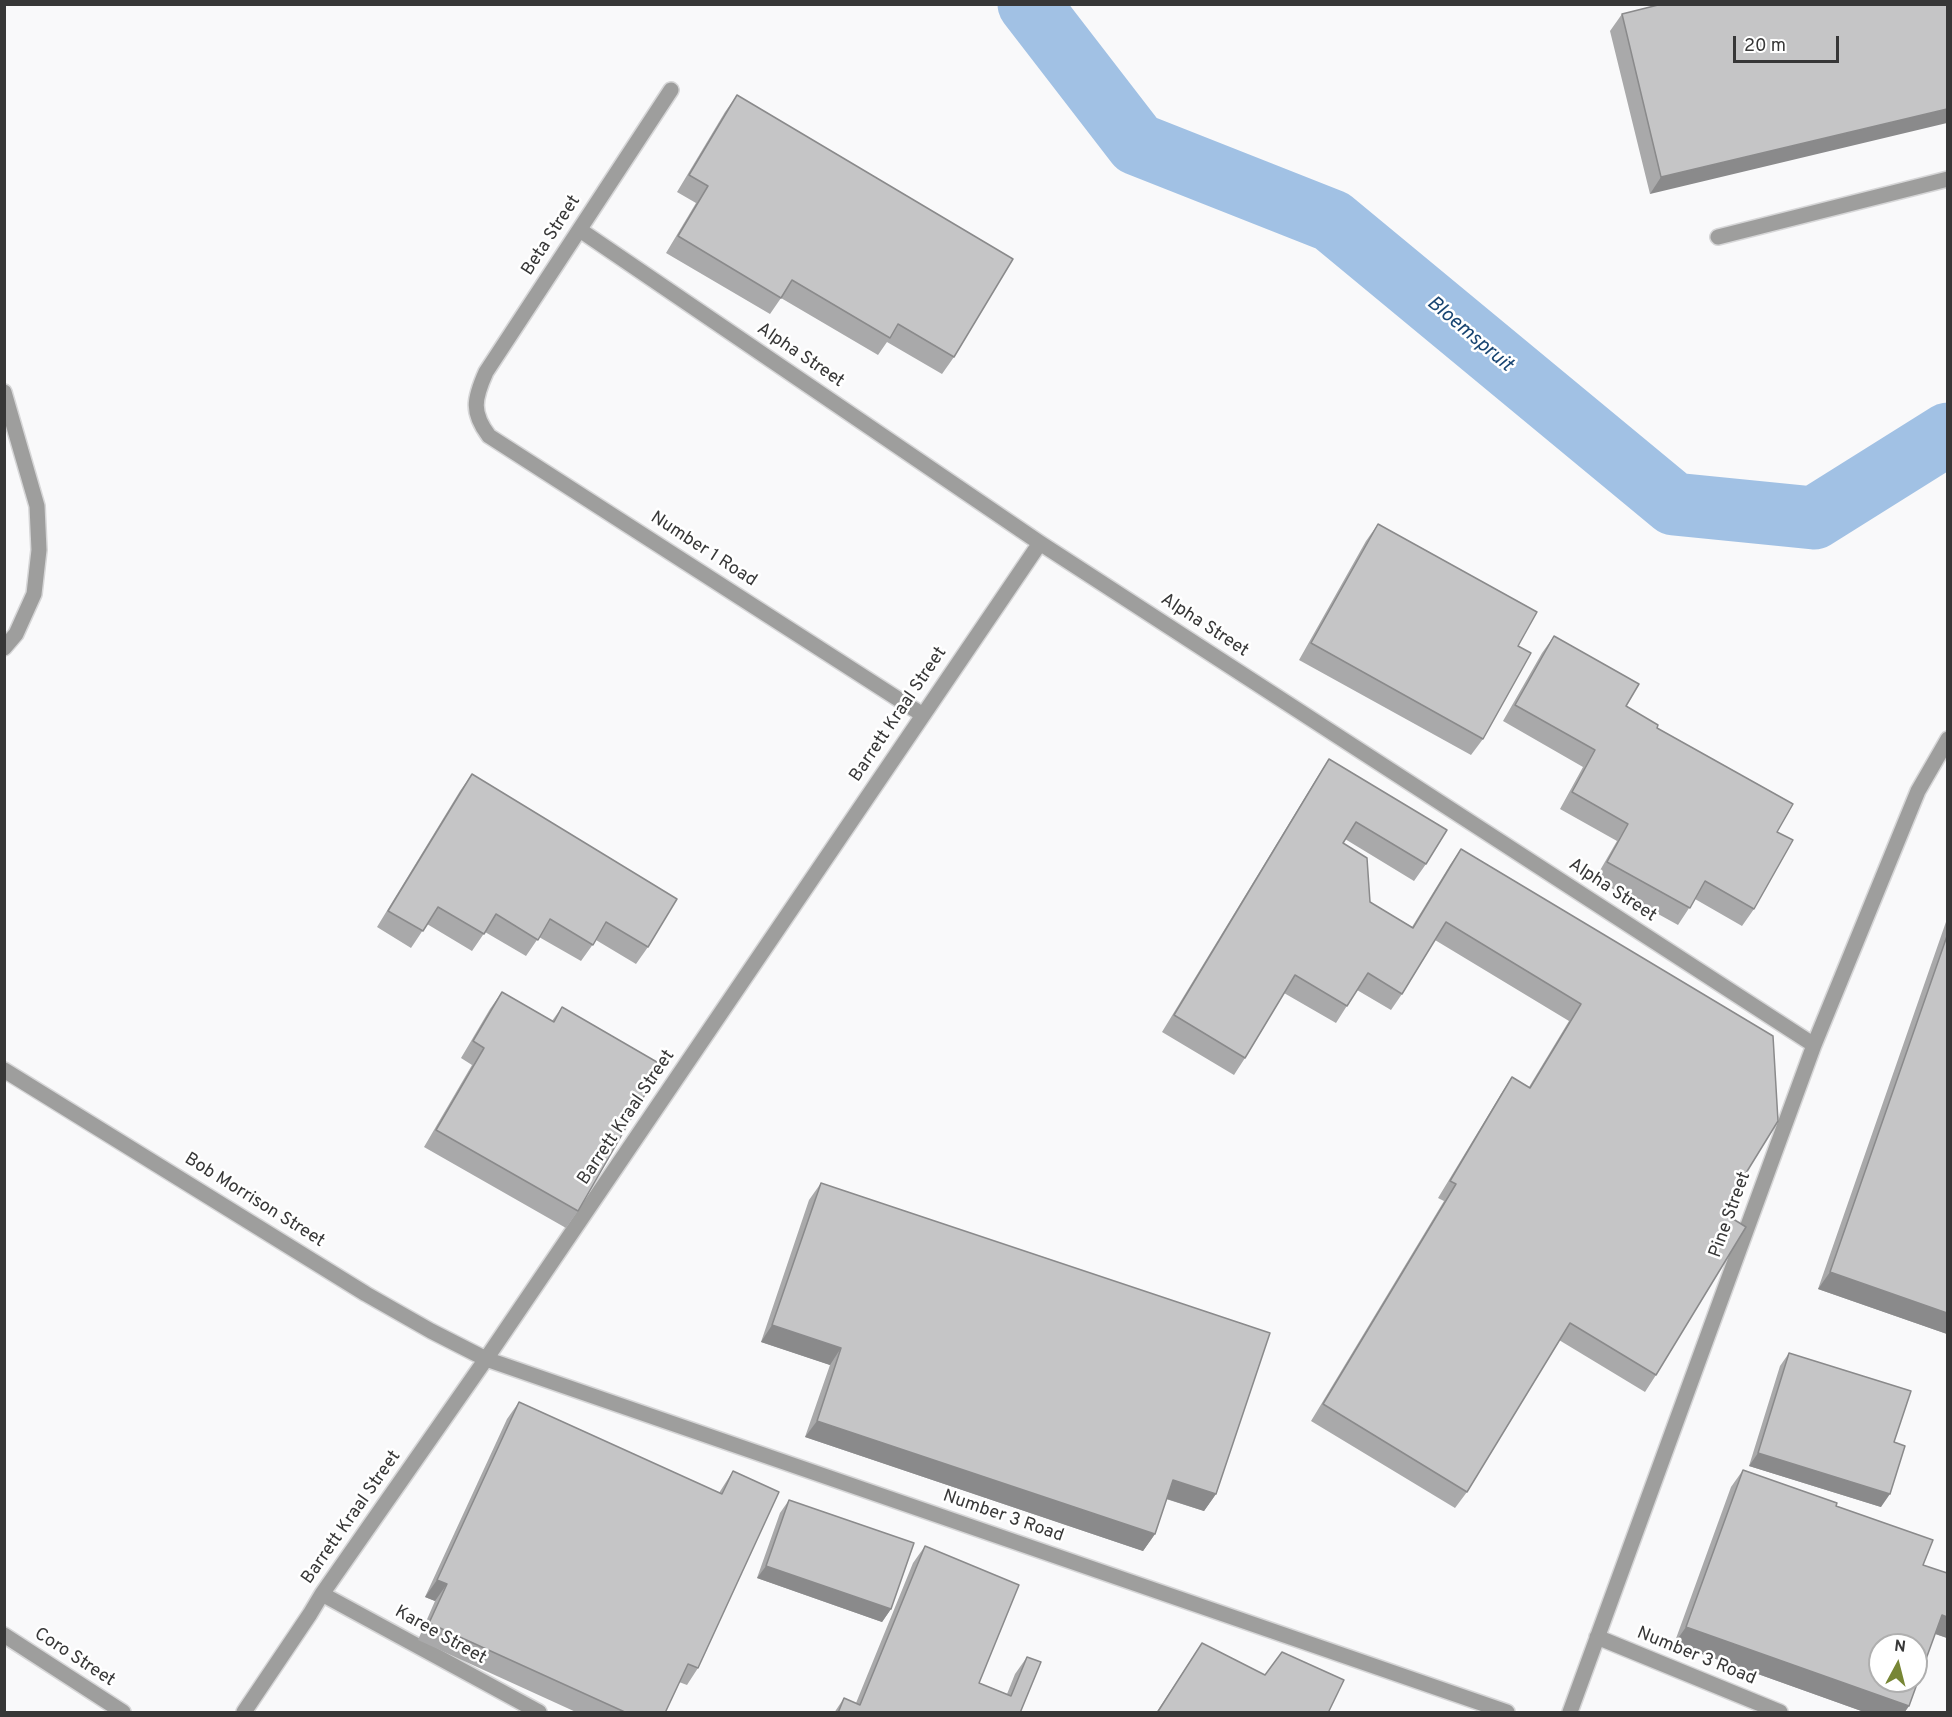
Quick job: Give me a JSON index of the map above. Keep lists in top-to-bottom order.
{
  "streets": {
    "lane": [
      "Beta Street",
      "Alpha Street",
      "Number 1 Road",
      "Barrett Kraal Street",
      "Bob Morrison Street",
      "Pine Street",
      "Number 3 Road",
      "Karee Street",
      "Coro Street"
    ]
  },
  "crossings": [
    ["Beta Street", "Alpha Street"],
    ["Beta Street", "Number 1 Road"],
    ["Alpha Street", "Barrett Kraal Street"],
    ["Alpha Street", "Pine Street"],
    ["Number 1 Road", "Barrett Kraal Street"],
    ["Barrett Kraal Street", "Bob Morrison Street"],
    ["Barrett Kraal Street", "Number 3 Road"],
    ["Barrett Kraal Street", "Karee Street"],
    ["Bob Morrison Street", "Number 3 Road"],
    ["Pine Street", "Number 3 Road"]
  ],
  "water": ["Bloemspruit"],
  "scale_bar": "20 m",
  "north": "top"
}
